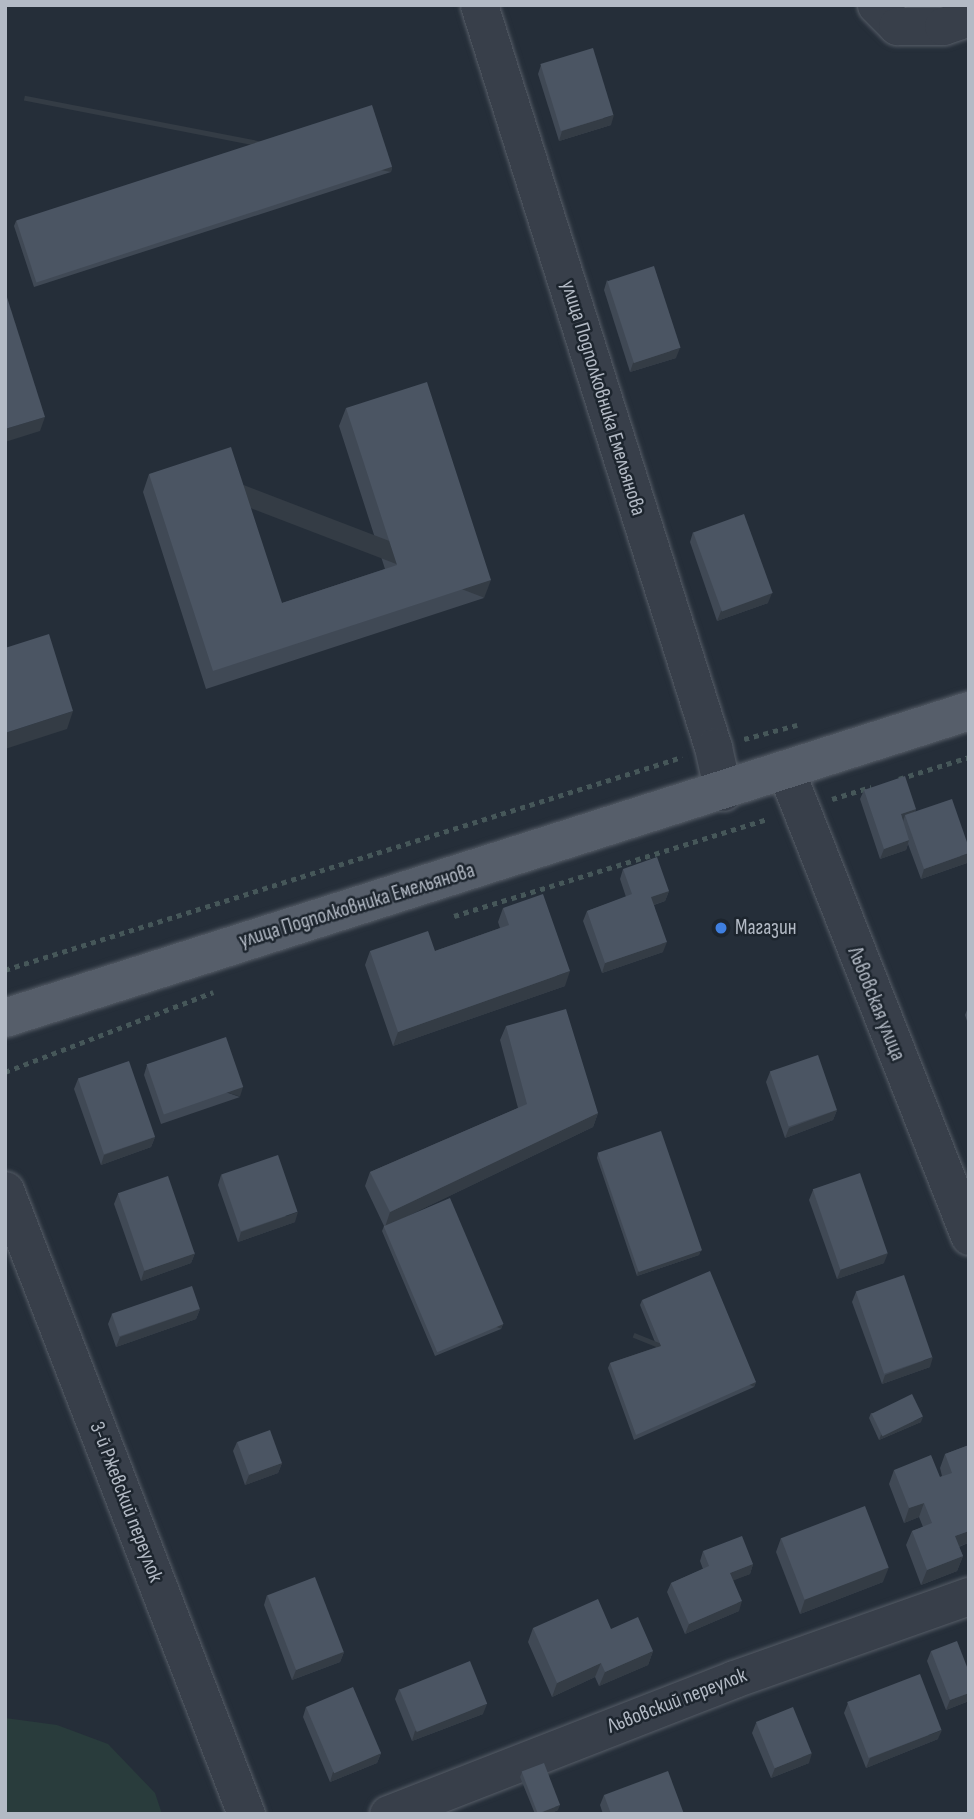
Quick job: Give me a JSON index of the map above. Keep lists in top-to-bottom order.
{
  "streets": {
    "main road": ["улица Подполковника Емельянова"],
    "street": ["Львовская улица", "3-й Ржевский переулок", "Львовский переулок"]
  },
  "crossings": [
    ["улица Подполковника Емельянова", "Львовская улица"]
  ],
  "places": ["Магазин"]
}
